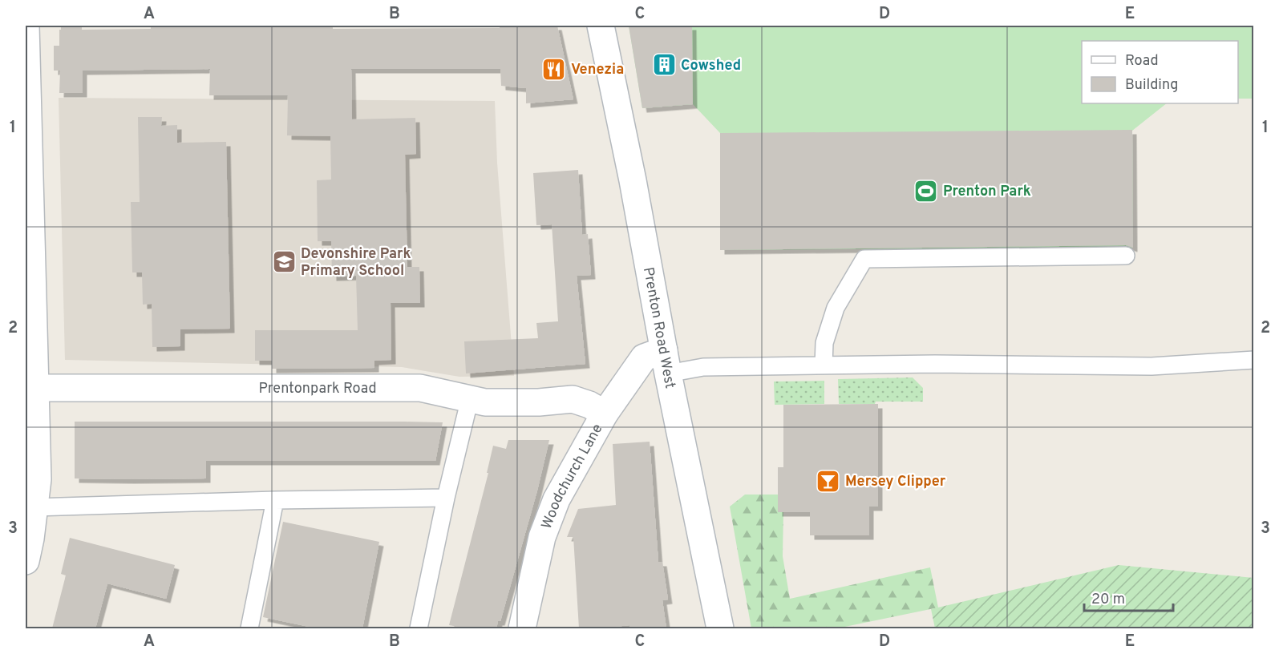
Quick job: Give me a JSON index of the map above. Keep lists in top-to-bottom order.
{
  "streets": {
    "street": ["Prenton Road West", "Prentonpark Road", "Woodchurch Lane"]
  },
  "crossings": [
    ["Prenton Road West", "Woodchurch Lane"],
    ["Prentonpark Road", "Woodchurch Lane"]
  ],
  "places": {
    "building": ["Cowshed"],
    "restaurant": ["Venezia"],
    "sports": ["Prenton Park"],
    "school or university": ["Devonshire Park Primary School"],
    "bar": ["Mersey Clipper"]
  },
  "legend": ["Road", "Building"],
  "scale_bar": "20 m",
  "grid": {
    "columns": [
      "A",
      "B",
      "C",
      "D",
      "E"
    ],
    "rows": ["1", "2", "3"]
  }
}
